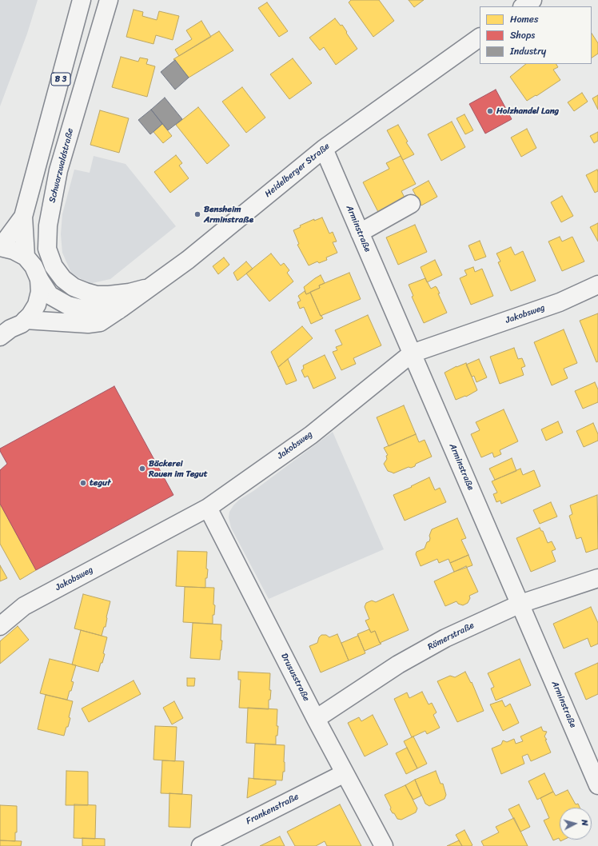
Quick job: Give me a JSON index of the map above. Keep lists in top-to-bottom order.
{
  "streets": {
    "street": [
      "B 3",
      "Schwarzwaldstraße",
      "Heidelberger Straße",
      "Arminstraße",
      "Jakobsweg",
      "Römerstraße",
      "Drususstraße",
      "Frankenstraße"
    ]
  },
  "crossings": [
    ["B 3", "Heidelberger Straße"],
    ["Schwarzwaldstraße", "Heidelberger Straße"],
    ["Heidelberger Straße", "Arminstraße"],
    ["Arminstraße", "Jakobsweg"],
    ["Arminstraße", "Römerstraße"],
    ["Jakobsweg", "Drususstraße"],
    ["Römerstraße", "Drususstraße"],
    ["Drususstraße", "Frankenstraße"]
  ],
  "places": [
    "Holzhandel Lang",
    "Bensheim Arminstraße",
    "Bäckerei Rauen im Tegut",
    "tegut"
  ],
  "legend": ["Homes", "Shops", "Industry"],
  "north": "right"
}
